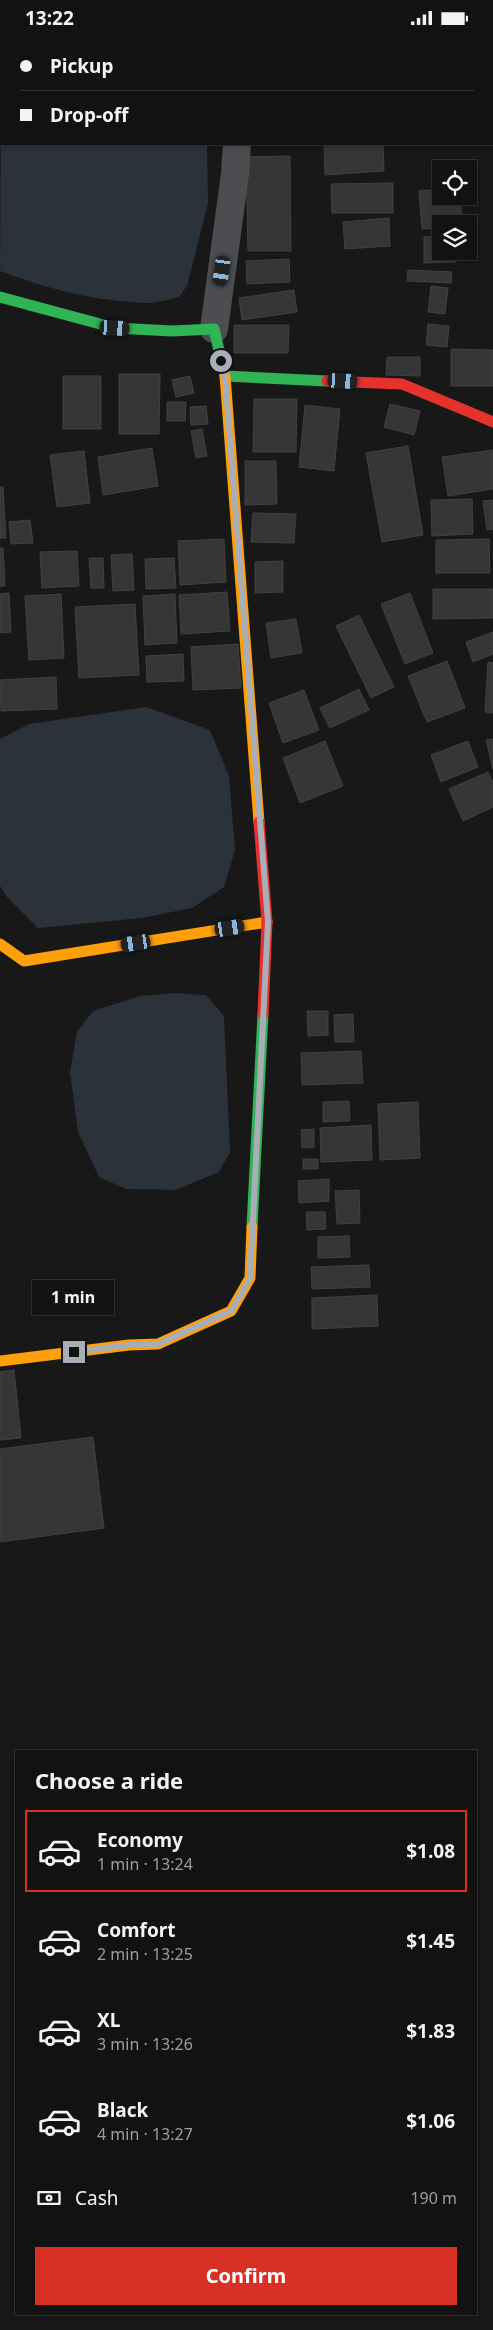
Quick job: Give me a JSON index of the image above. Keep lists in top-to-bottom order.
{
  "page": {
    "status": "13:22",
    "banner": ["Pickup", "Drop-off"],
    "bubble": "1 min",
    "heading": "Choose a ride",
    "list": [
      {
        "name": "Economy",
        "note": "1 min · 13:24",
        "value": "$1.08"
      },
      {
        "name": "Comfort",
        "note": "2 min · 13:25",
        "value": "$1.45"
      },
      {
        "name": "XL",
        "note": "3 min · 13:26",
        "value": "$1.83"
      },
      {
        "name": "Black",
        "note": "4 min · 13:27",
        "value": "$1.06"
      }
    ],
    "pay": ["Cash", "190 m"],
    "buttons": "Confirm"
  }
}
